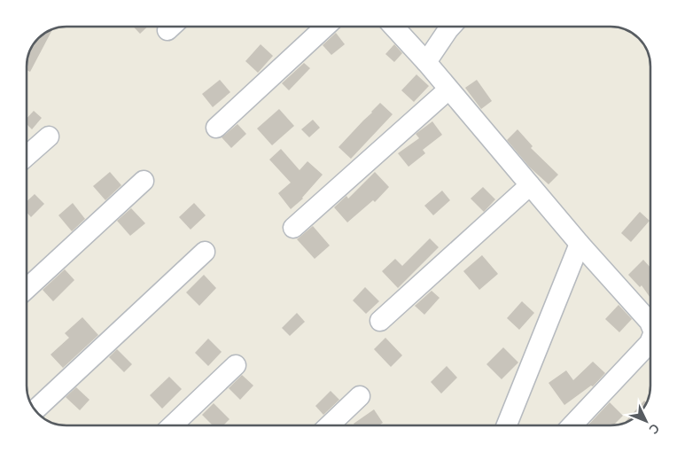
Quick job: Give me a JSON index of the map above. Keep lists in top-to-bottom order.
{
  "north": "bottom right"
}
